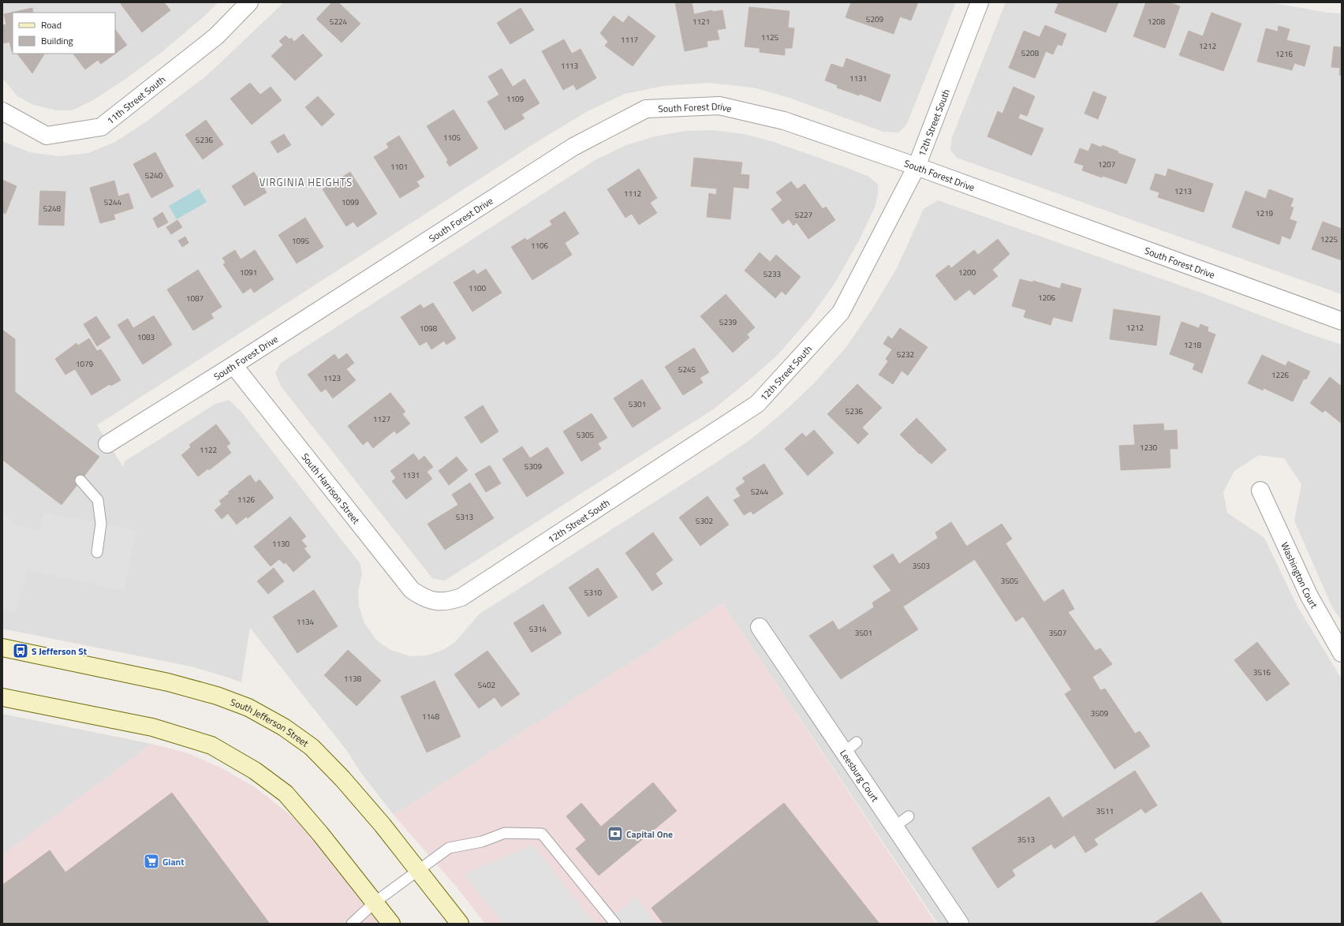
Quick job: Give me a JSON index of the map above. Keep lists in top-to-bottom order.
{
  "streets": {
    "street": [
      "11th Street South",
      "South Forest Drive",
      "12th Street South",
      "South Harrison Street",
      "Washington Court",
      "South Jefferson Street",
      "Leesburg Court"
    ]
  },
  "crossings": [
    ["South Forest Drive", "12th Street South"],
    ["South Forest Drive", "South Harrison Street"],
    ["12th Street South", "South Harrison Street"]
  ],
  "districts": ["VIRGINIA HEIGHTS"],
  "places": {
    "bus stop": ["S Jefferson St"],
    "bank": ["Capital One"],
    "supermarket": ["Giant"]
  },
  "house_numbers": [
    "5209",
    "5224",
    "1121",
    "1208",
    "1125",
    "1117",
    "1212",
    "5208",
    "1216",
    "1113",
    "1131",
    "1109",
    "1105",
    "5236",
    "1207",
    "1101",
    "5240",
    "1213",
    "1112",
    "5244",
    "1099",
    "5248",
    "1219",
    "5227",
    "1225",
    "1095",
    "1106",
    "1091",
    "1200",
    "5233",
    "1100",
    "1206",
    "1087",
    "5239",
    "1212",
    "1098",
    "1083",
    "1218",
    "5232",
    "1079",
    "5245",
    "1226",
    "1123",
    "5301",
    "5236",
    "1127",
    "5305",
    "1230",
    "1122",
    "5309",
    "1131",
    "5244",
    "1126",
    "5313",
    "5302",
    "1130",
    "3503",
    "3505",
    "5310",
    "1134",
    "5314",
    "3501",
    "3507",
    "3516",
    "1138",
    "5402",
    "3509",
    "1148",
    "3511",
    "3513"
  ],
  "legend": ["Road", "Building"]
}
